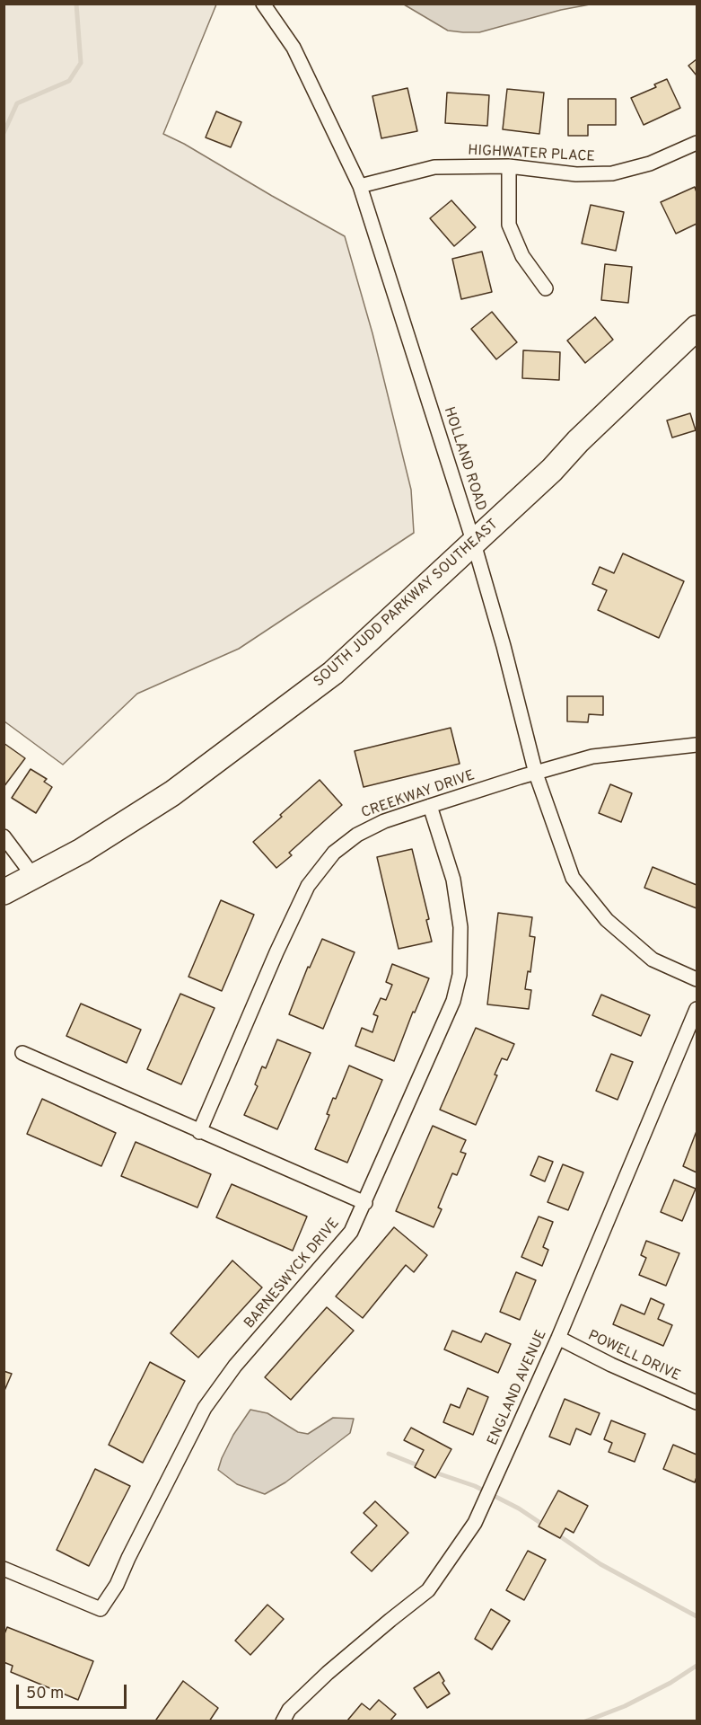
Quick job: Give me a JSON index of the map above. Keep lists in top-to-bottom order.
{
  "streets": {
    "highway": ["SOUTH JUDD PARKWAY SOUTHEAST"],
    "street": [
      "HIGHWATER PLACE",
      "HOLLAND ROAD",
      "CREEKWAY DRIVE",
      "BARNESWYCK DRIVE",
      "POWELL DRIVE",
      "ENGLAND AVENUE"
    ]
  },
  "crossings": [
    ["HIGHWATER PLACE", "HOLLAND ROAD"],
    ["HOLLAND ROAD", "SOUTH JUDD PARKWAY SOUTHEAST"],
    ["HOLLAND ROAD", "CREEKWAY DRIVE"],
    ["CREEKWAY DRIVE", "BARNESWYCK DRIVE"],
    ["POWELL DRIVE", "ENGLAND AVENUE"]
  ],
  "scale_bar": "50 m"
}
